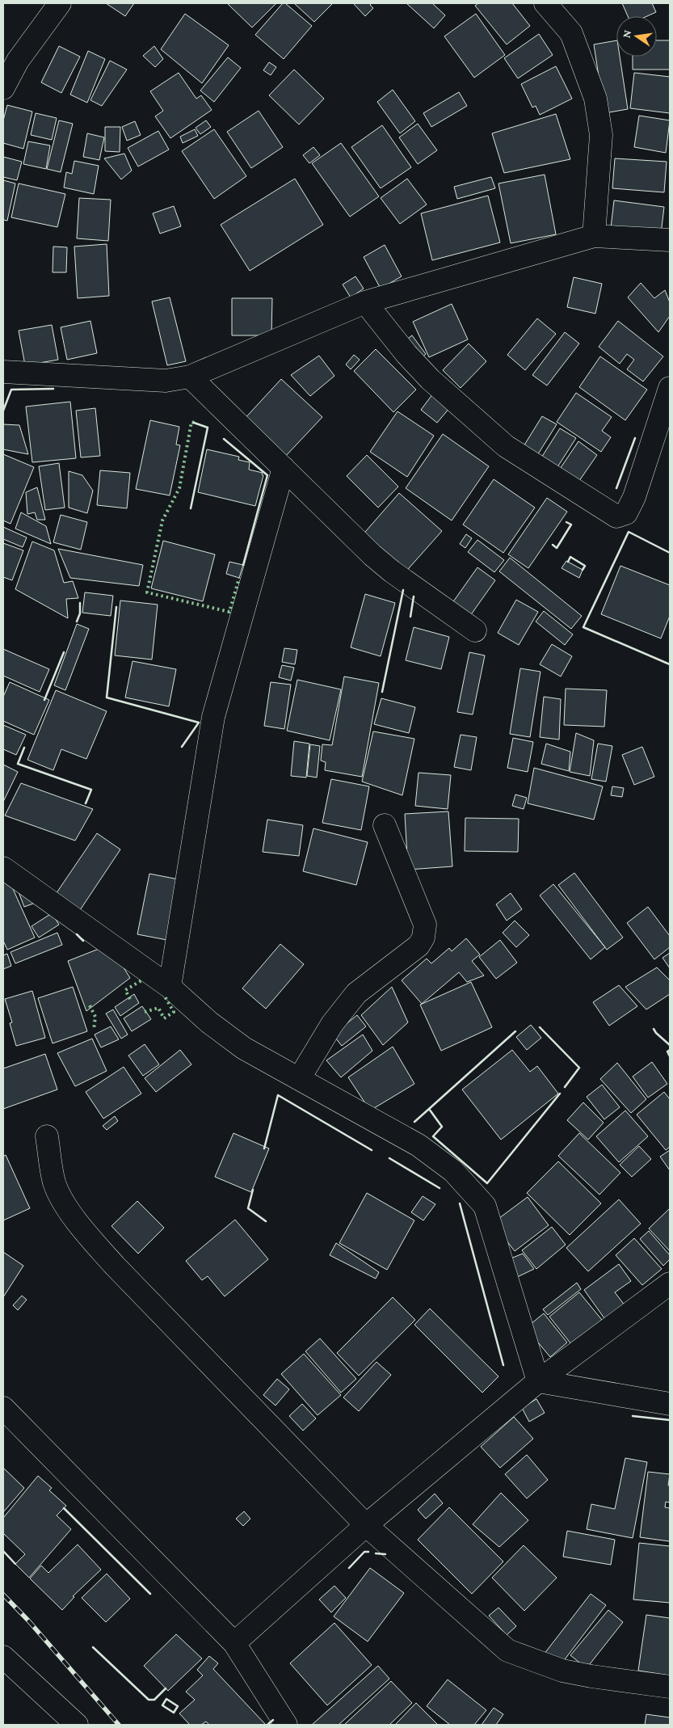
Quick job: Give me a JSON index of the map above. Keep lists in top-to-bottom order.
{
  "north": "left"
}
